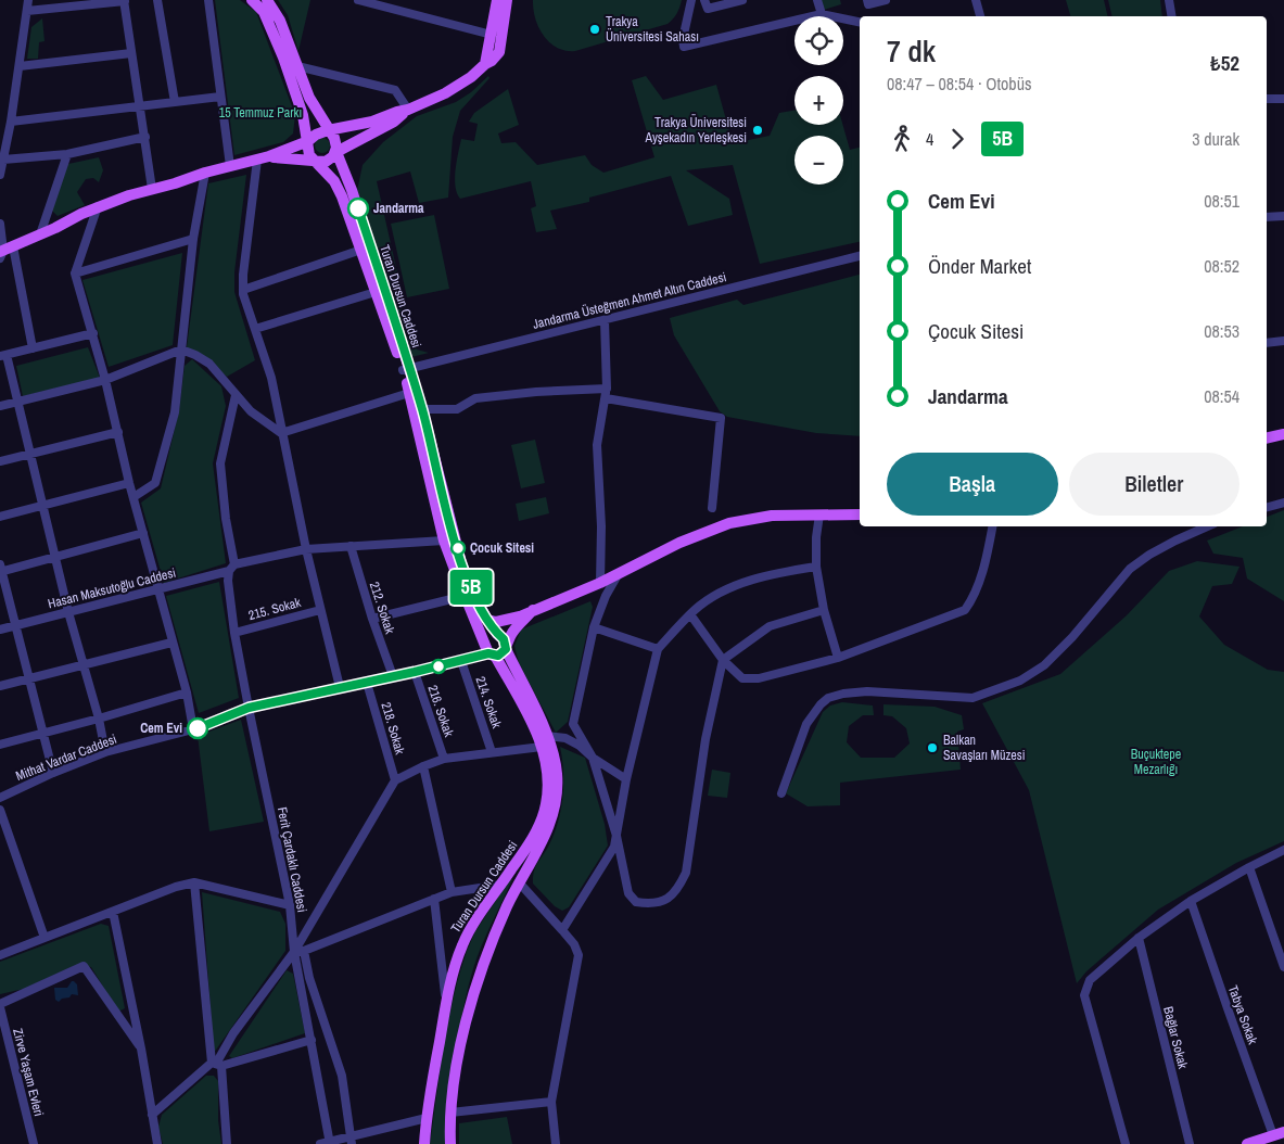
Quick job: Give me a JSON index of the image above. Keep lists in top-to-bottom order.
{
  "streets": {
    "main road": ["Turan Dursun Caddesi"],
    "street": [
      "Jandarma Üsteğmen Ahmet Altın Caddesi",
      "Hasan Maksutoğlu Caddesi",
      "212. Sokak",
      "215. Sokak",
      "214. Sokak",
      "216. Sokak",
      "218. Sokak",
      "Mithat Vardar Caddesi",
      "Ferit Çardaklı Caddesi",
      "Tabya Sokak",
      "Bağlar Sokak",
      "Zirve Yaşam Evleri"
    ]
  },
  "crossings": [
    ["Turan Dursun Caddesi", "Jandarma Üsteğmen Ahmet Altın Caddesi"],
    ["Turan Dursun Caddesi", "Hasan Maksutoğlu Caddesi"],
    ["Turan Dursun Caddesi", "Mithat Vardar Caddesi"],
    ["Hasan Maksutoğlu Caddesi", "212. Sokak"],
    ["Hasan Maksutoğlu Caddesi", "Ferit Çardaklı Caddesi"],
    ["212. Sokak", "Mithat Vardar Caddesi"],
    ["215. Sokak", "Ferit Çardaklı Caddesi"],
    ["214. Sokak", "Mithat Vardar Caddesi"],
    ["216. Sokak", "Mithat Vardar Caddesi"],
    ["218. Sokak", "Mithat Vardar Caddesi"],
    ["Mithat Vardar Caddesi", "Ferit Çardaklı Caddesi"]
  ],
  "parks": ["15 Temmuz Parkı", "Buçuktepe Mezarlığı"],
  "places": [
    "Trakya Üniversitesi Sahası",
    "Trakya Üniversitesi Ayşekadın Yerleşkesi",
    "Jandarma",
    "Çocuk Sitesi",
    "Cem Evi",
    "Balkan Savaşları Müzesi"
  ],
  "lines": ["bus line 5B"],
  "page": {
    "on_map": "5B",
    "map_buttons": ["+", "−"],
    "heading": ["7 dk", "08:47 – 08:54 · Otobüs", "₺52"],
    "legs": ["4", "5B", "3 durak"],
    "list": [
      {
        "name": "Cem Evi",
        "value": "08:51"
      },
      {
        "name": "Önder Market",
        "value": "08:52"
      },
      {
        "name": "Çocuk Sitesi",
        "value": "08:53"
      },
      {
        "name": "Jandarma",
        "value": "08:54"
      }
    ],
    "buttons": ["Başla", "Biletler"]
  }
}
